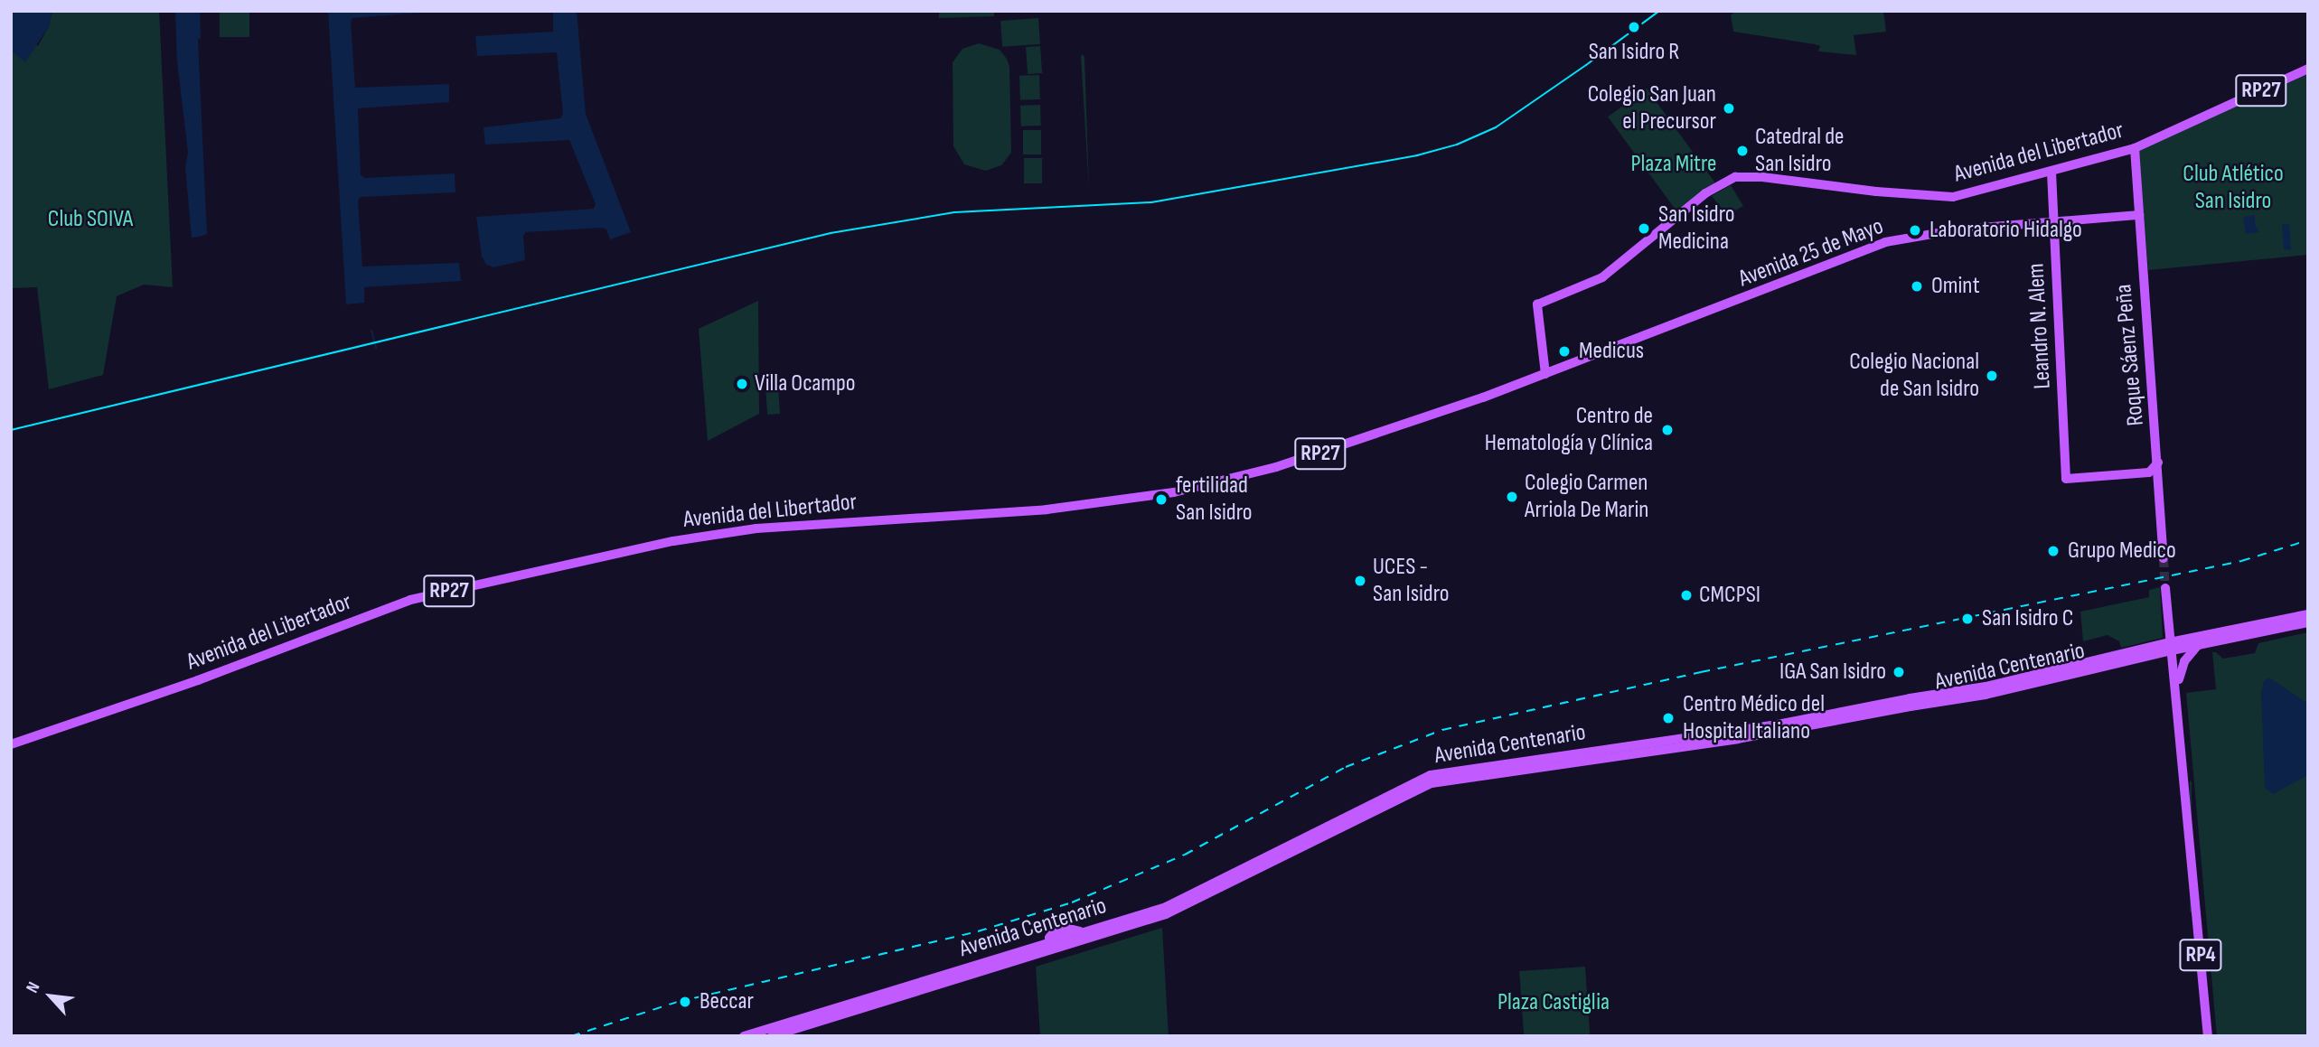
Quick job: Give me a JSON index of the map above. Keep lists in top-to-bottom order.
{
  "streets": {
    "main road": [
      "RP27",
      "Avenida del Libertador",
      "Avenida 25 de Mayo",
      "Leandro N. Alem",
      "Roque Sáenz Peña",
      "Avenida Centenario",
      "RP4"
    ]
  },
  "crossings": [
    ["Avenida del Libertador", "Avenida 25 de Mayo"],
    ["Avenida del Libertador", "Leandro N. Alem"],
    ["Avenida del Libertador", "Roque Sáenz Peña"],
    ["Avenida 25 de Mayo", "Leandro N. Alem"],
    ["Avenida 25 de Mayo", "Roque Sáenz Peña"],
    ["Avenida Centenario", "RP4"]
  ],
  "parks": [
    "Plaza Mitre",
    "Club Atlético San Isidro",
    "Club SOIVA",
    "Plaza Castiglia"
  ],
  "places": [
    "San Isidro R",
    "Colegio San Juan el Precursor",
    "Catedral de San Isidro",
    "San Isidro Medicina",
    "Laboratorio Hidalgo",
    "Omint",
    "Medicus",
    "Colegio Nacional de San Isidro",
    "Villa Ocampo",
    "Centro de Hematología y Clínica",
    "Colegio Carmen Arriola De Marin",
    "fertilidad San Isidro",
    "Grupo Medico",
    "UCES - San Isidro",
    "CMCPSI",
    "San Isidro C",
    "IGA San Isidro",
    "Centro Médico del Hospital Italiano",
    "Beccar"
  ],
  "north": "top left"
}
